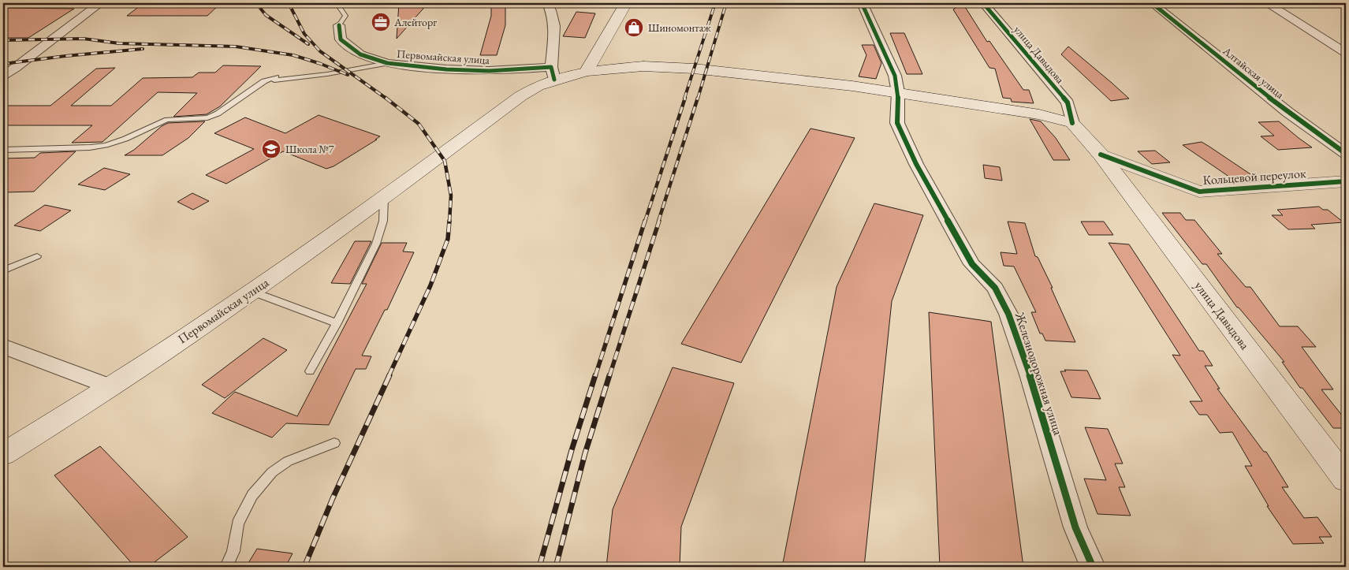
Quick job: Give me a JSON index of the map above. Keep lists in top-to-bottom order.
{
  "streets": {
    "main road": ["улица Давыдова", "Первомайская улица", "Кольцевой переулок"],
    "street": ["Алтайская улица", "Железнодорожная улица"]
  },
  "crossings": [
    ["улица Давыдова", "Первомайская улица"],
    ["улица Давыдова", "Кольцевой переулок"],
    ["Первомайская улица", "Железнодорожная улица"]
  ],
  "places": {
    "office": ["Алейторг"],
    "shop": ["Шиномонтаж"],
    "school or university": ["Школа №7"]
  }
}
